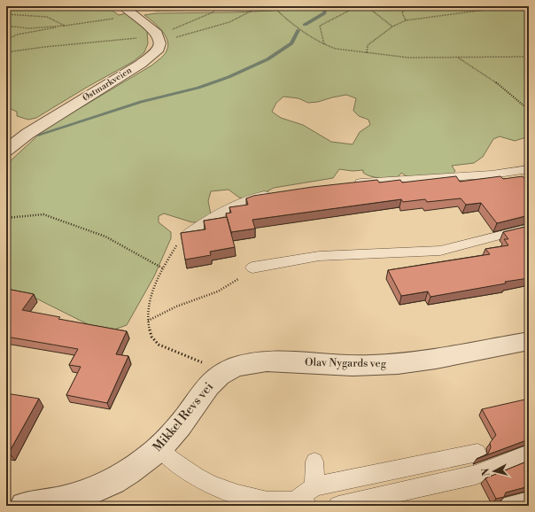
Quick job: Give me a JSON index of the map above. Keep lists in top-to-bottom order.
{
  "streets": {
    "street": ["Østmarkveien", "Olav Nygards veg", "Mikkel Revs vei"]
  },
  "crossings": [
    ["Olav Nygards veg", "Mikkel Revs vei"]
  ],
  "north": "left"
}
